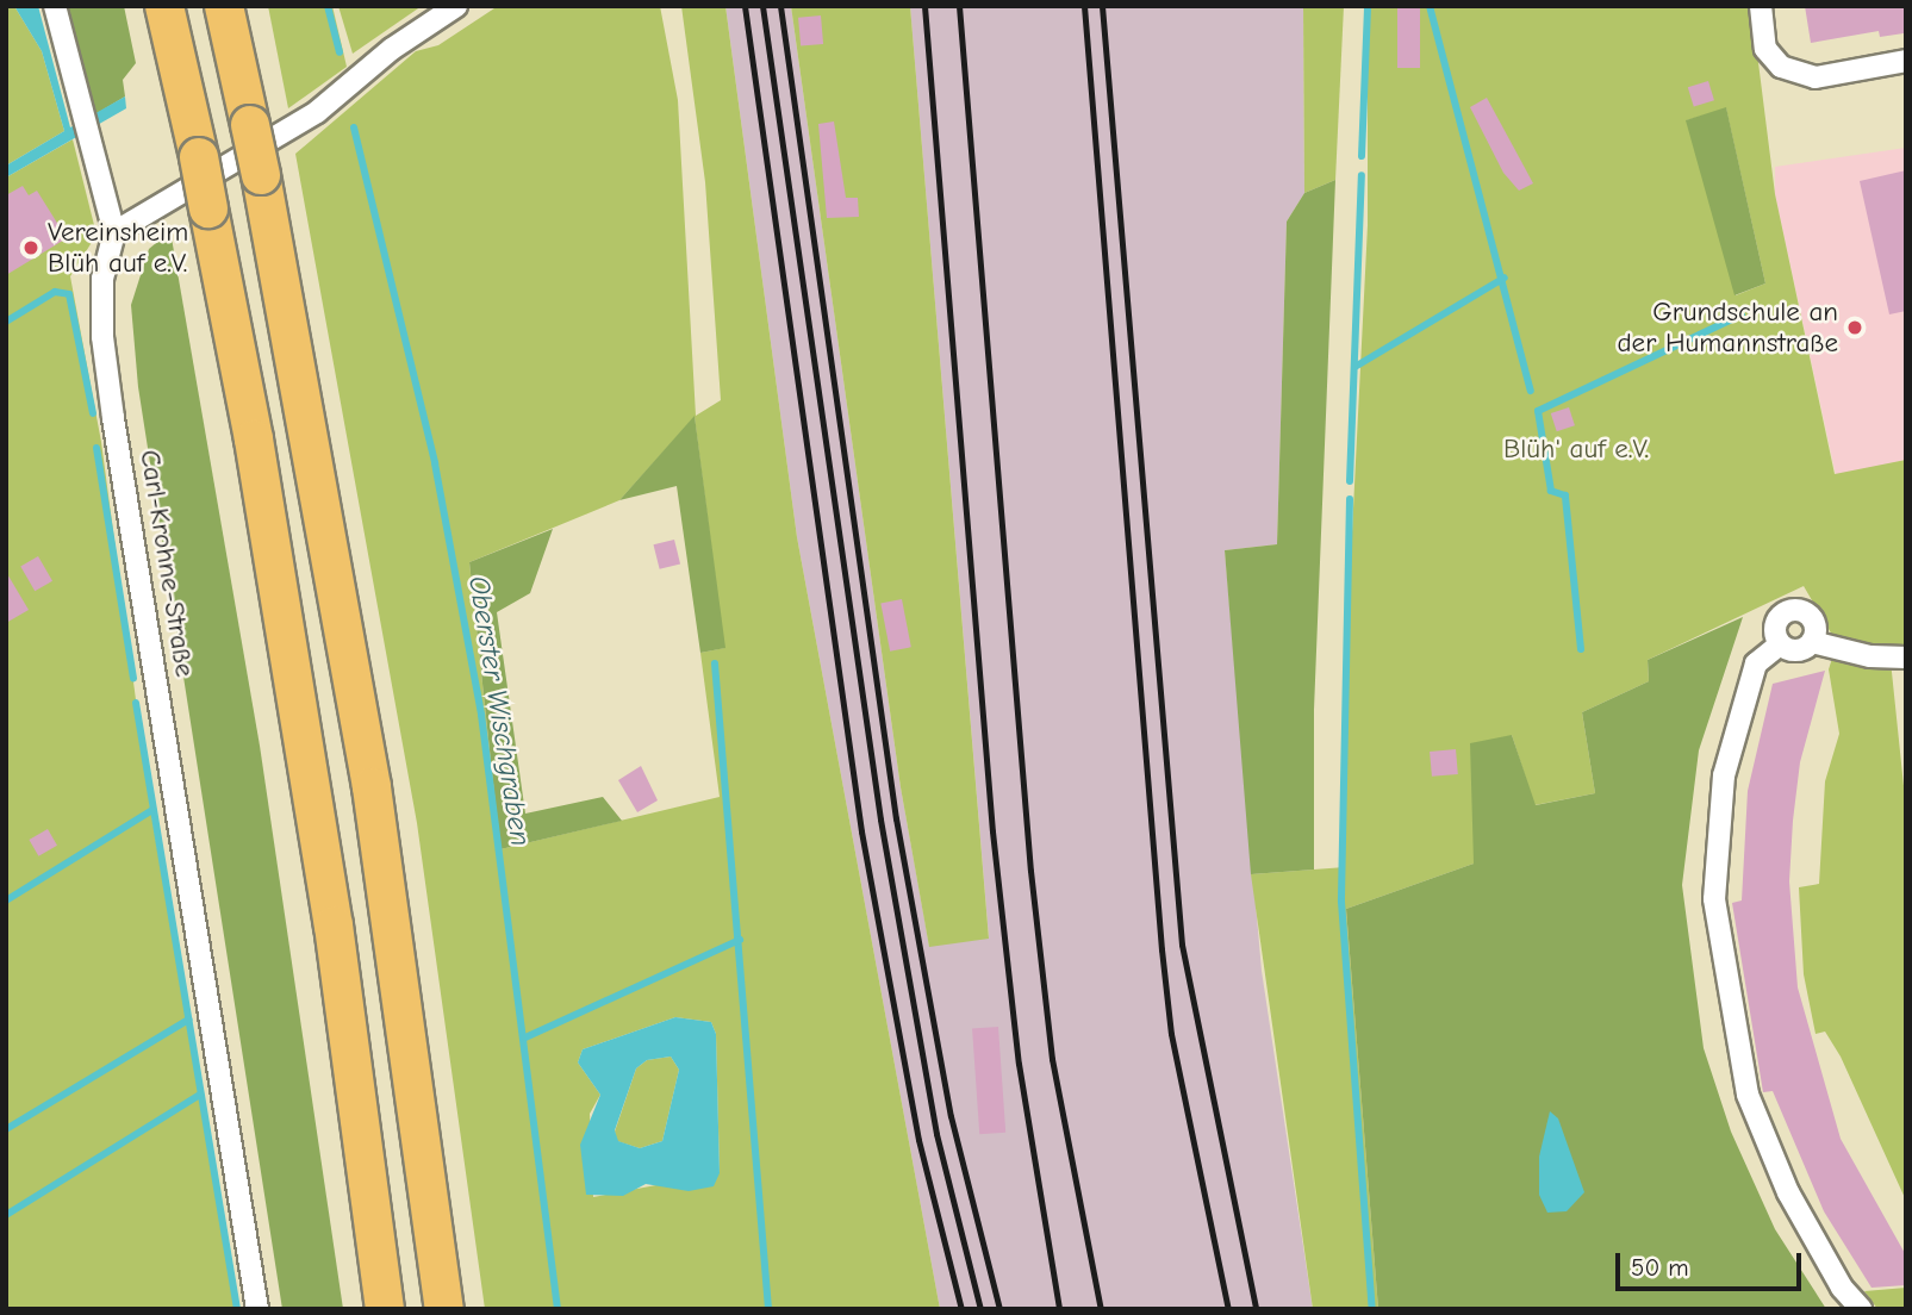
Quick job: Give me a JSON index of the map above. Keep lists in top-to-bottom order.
{
  "streets": {
    "street": ["Carl-Krohne-Straße"]
  },
  "water": ["Oberster Wischgraben"],
  "parks": ["Blüh' auf e.V."],
  "places": ["Vereinsheim Blüh auf e.V.", "Grundschule an der Humannstraße"],
  "scale_bar": "50 m"
}
